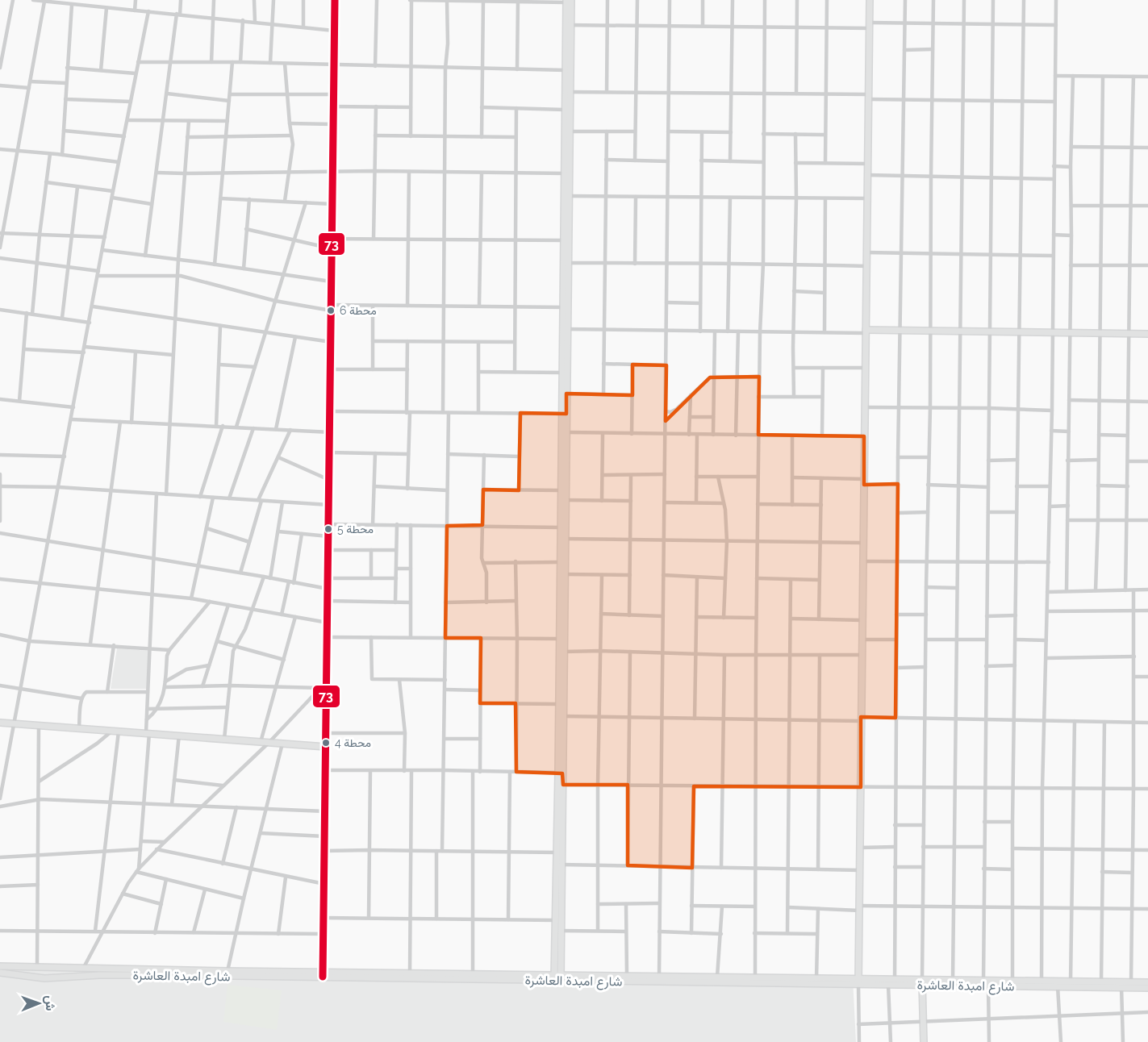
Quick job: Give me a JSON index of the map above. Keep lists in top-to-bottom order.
{
  "streets": {
    "main road": ["شارع امبدة العاشرة"]
  },
  "places": ["محطة 6", "محطة 5", "محطة 4"],
  "lines": ["transit line 73"],
  "north": "right"
}
